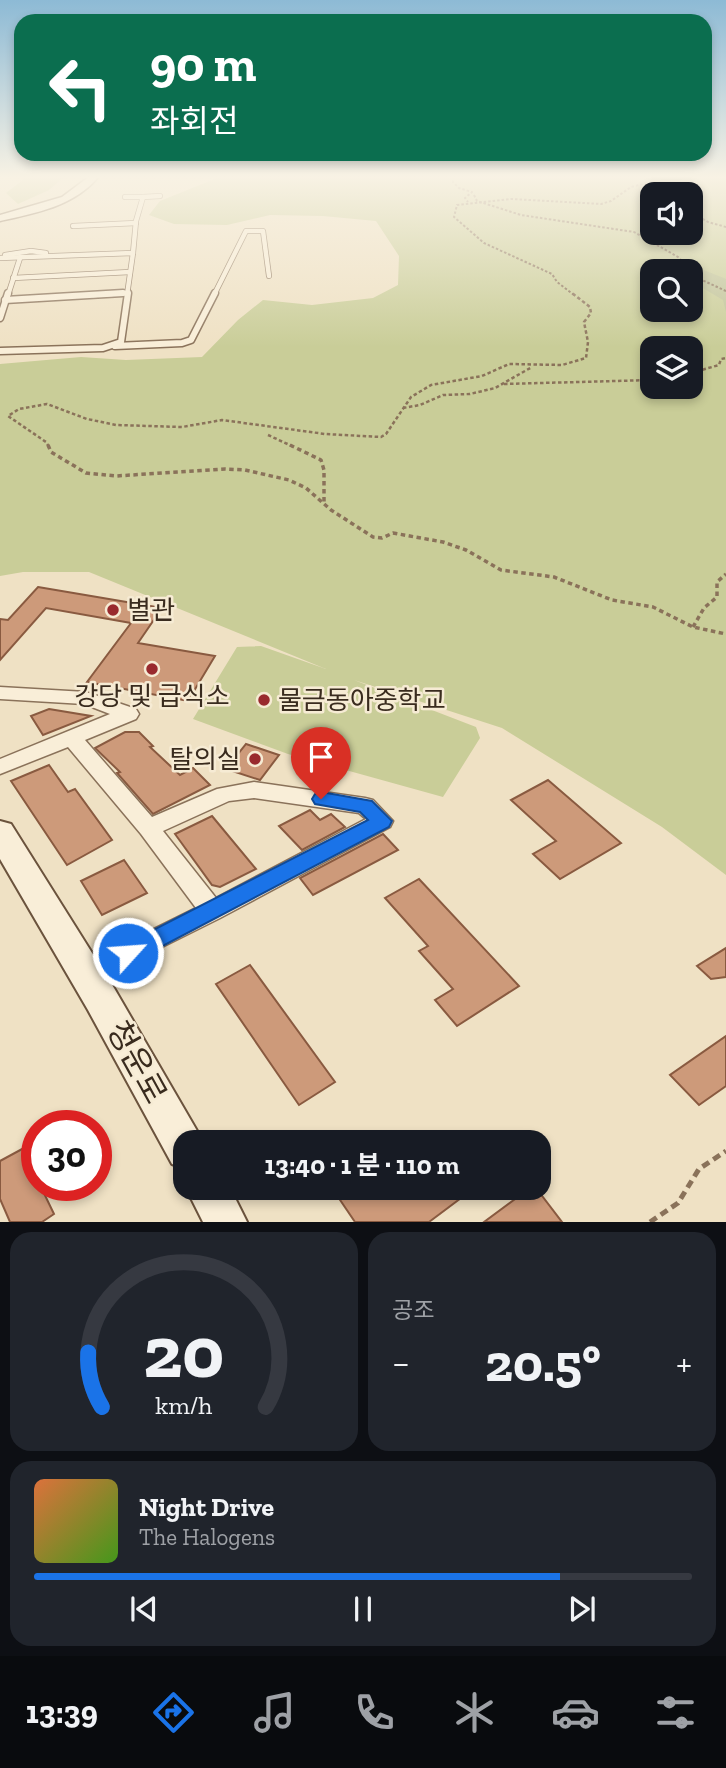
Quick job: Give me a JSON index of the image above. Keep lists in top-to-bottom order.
{
  "streets": {
    "street": ["청운로"]
  },
  "places": [
    "별관",
    "강당 및 급식소",
    "물금동아중학교",
    "탈의실"
  ],
  "page": {
    "turn": ["90 m", "좌회전"],
    "limit": "30",
    "trip": "13:40 · 1 분 · 110 m",
    "tile": "공조",
    "heat": ["−", "20.5°", "+"],
    "song": ["Night Drive", "The Halogens"],
    "tabs": "13:39",
    "gauge": ["20", "km/h"]
  }
}
